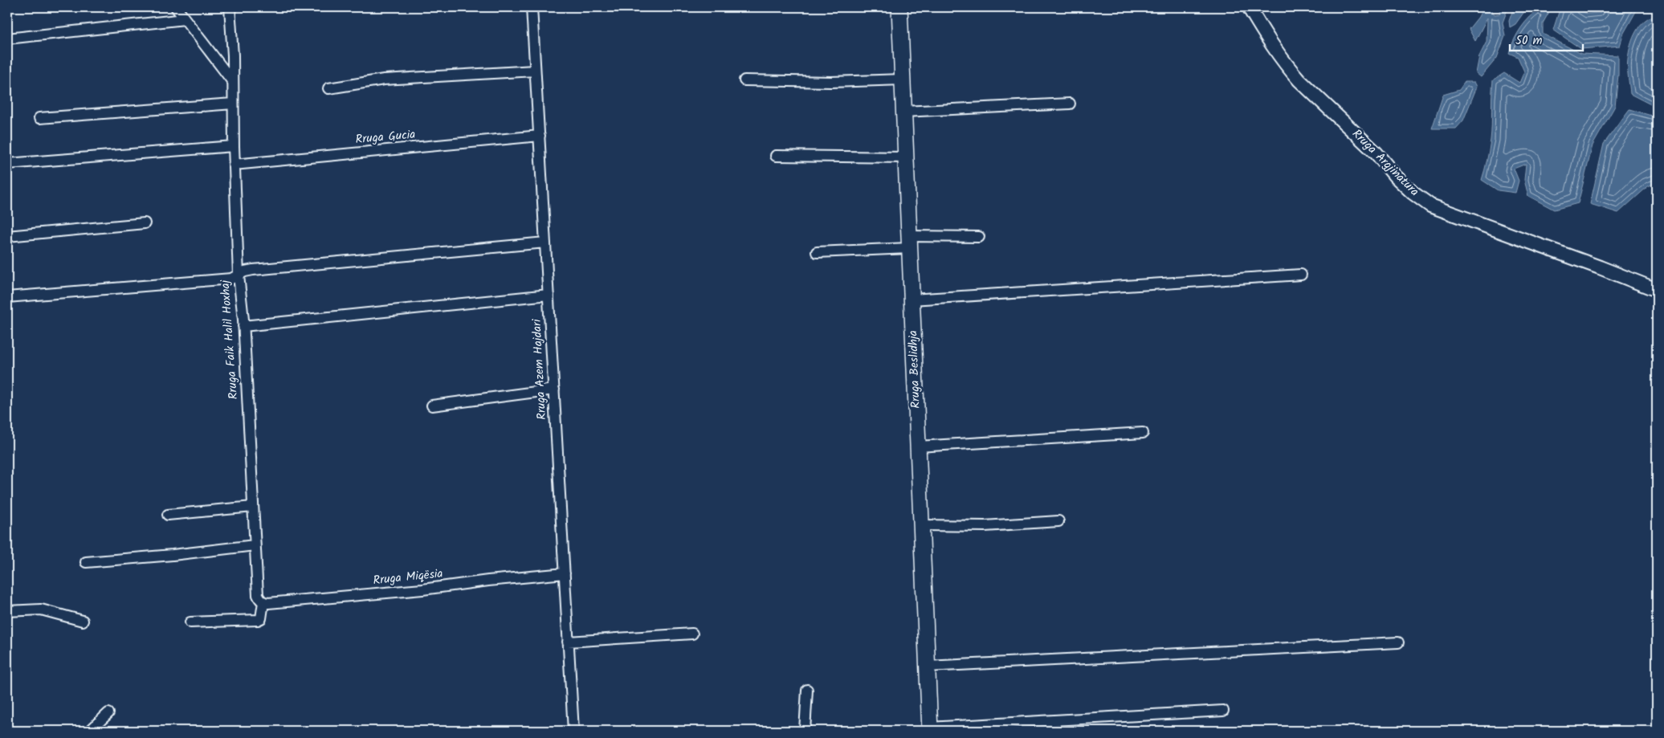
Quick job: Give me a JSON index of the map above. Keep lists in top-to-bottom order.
{
  "streets": {
    "main road": ["Rruga Beslidhja"],
    "street": [
      "Rruga Gucia",
      "Rruga Argjinatura",
      "Rruga Faik Halil Hoxhaj",
      "Rruga Azem Hajdari",
      "Rruga Miqësia"
    ]
  },
  "crossings": [
    ["Rruga Gucia", "Rruga Faik Halil Hoxhaj"],
    ["Rruga Gucia", "Rruga Azem Hajdari"],
    ["Rruga Faik Halil Hoxhaj", "Rruga Miqësia"],
    ["Rruga Azem Hajdari", "Rruga Miqësia"]
  ],
  "scale_bar": "50 m"
}
